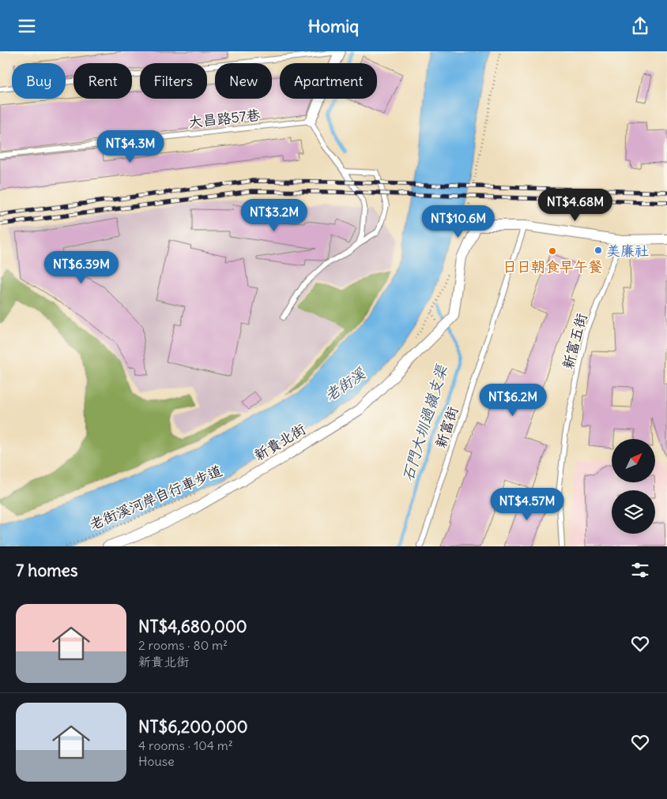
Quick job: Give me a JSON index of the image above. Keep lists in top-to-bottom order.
{
  "streets": {
    "street": ["新貴北街"],
    "lane": ["大昌路57巷", "新富五街", "新富街"],
    "path": ["老街溪河岸自行車步道"]
  },
  "crossings": [
    ["新富街", "新貴北街"]
  ],
  "water": ["老街溪", "石門大圳過嶺支渠"],
  "places": ["美廉社", "日日朝食早午餐"],
  "north": "top right",
  "page": {
    "header": "Homiq",
    "chip": [
      "Buy",
      "Rent",
      "Filters",
      "New",
      "Apartment"
    ],
    "price": [
      "NT$4.3M",
      "NT$4.68M",
      "NT$3.2M",
      "NT$10.6M",
      "NT$6.39M",
      "NT$6.2M",
      "NT$4.57M"
    ],
    "heading": "7 homes",
    "list": [
      {
        "name": "NT$4,680,000",
        "note": "2 rooms · 80 m² · 新貴北街"
      },
      {
        "name": "NT$6,200,000",
        "note": "4 rooms · 104 m² · House"
      }
    ]
  }
}
